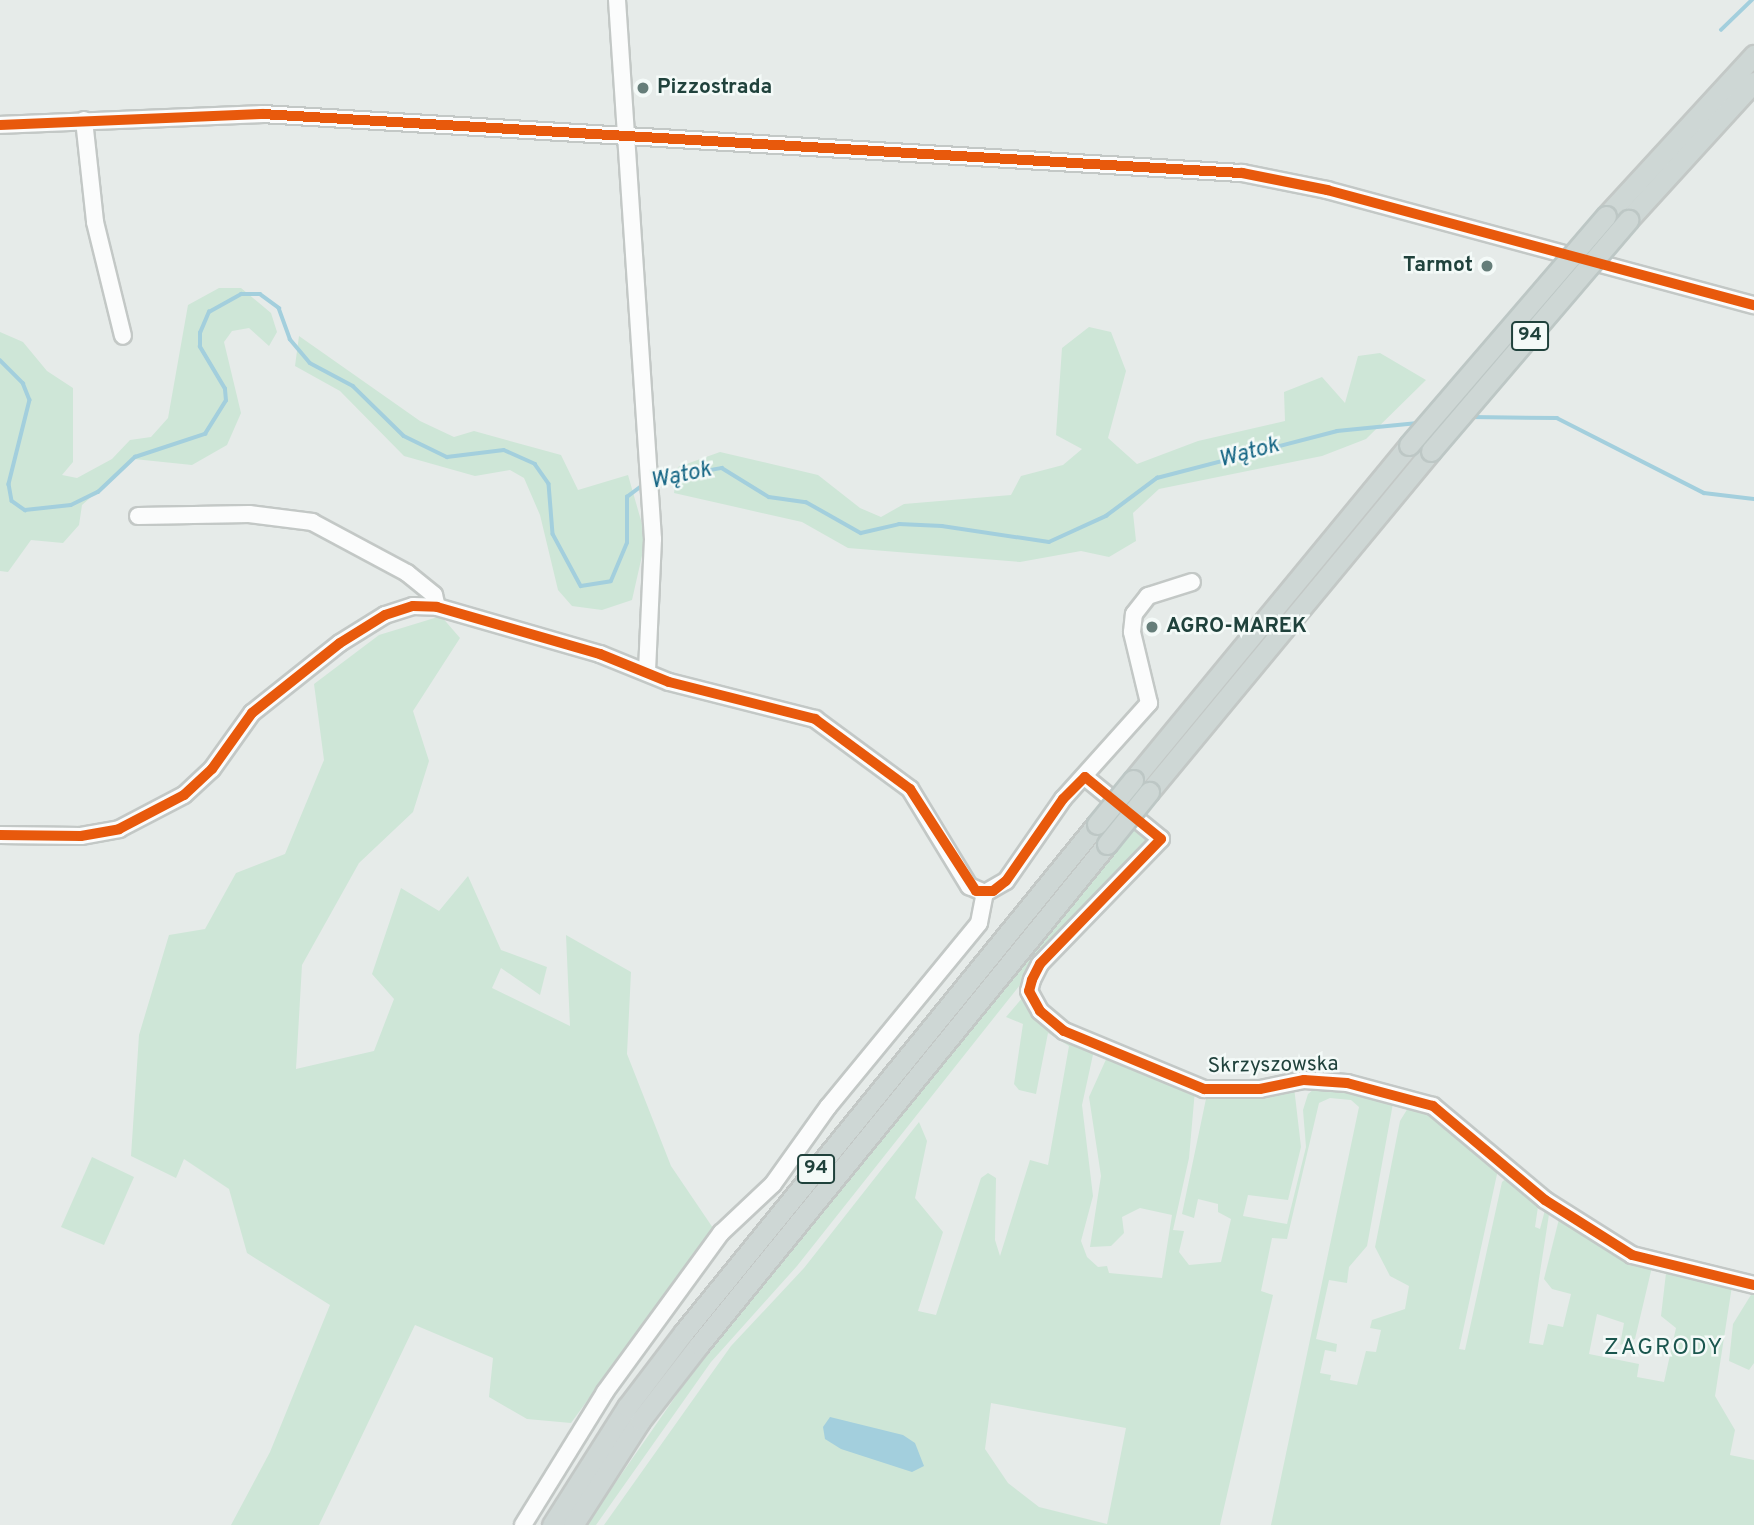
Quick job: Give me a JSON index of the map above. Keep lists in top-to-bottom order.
{
  "streets": {
    "main road": ["94"],
    "street": ["Skrzyszowska"]
  },
  "districts": ["ZAGRODY"],
  "water": ["Wątok"],
  "places": ["Pizzostrada", "Tarmot", "AGRO-MAREK"]
}
